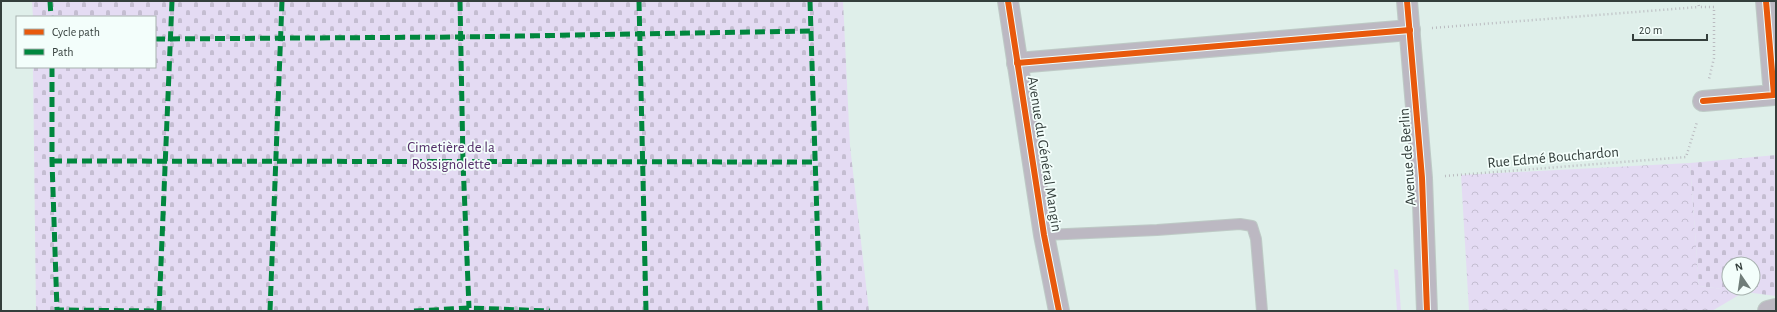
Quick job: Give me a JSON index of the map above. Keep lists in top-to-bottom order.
{
  "streets": {
    "street": ["Avenue du Général Mangin", "Avenue de Berlin"],
    "path": ["Rue Edmé Bouchardon"]
  },
  "crossings": [
    ["Avenue de Berlin", "Rue Edmé Bouchardon"]
  ],
  "parks": ["Cimetière de la Rossignolette"],
  "legend": ["Cycle path", "Path"],
  "scale_bar": "20 m",
  "north": "top"
}
